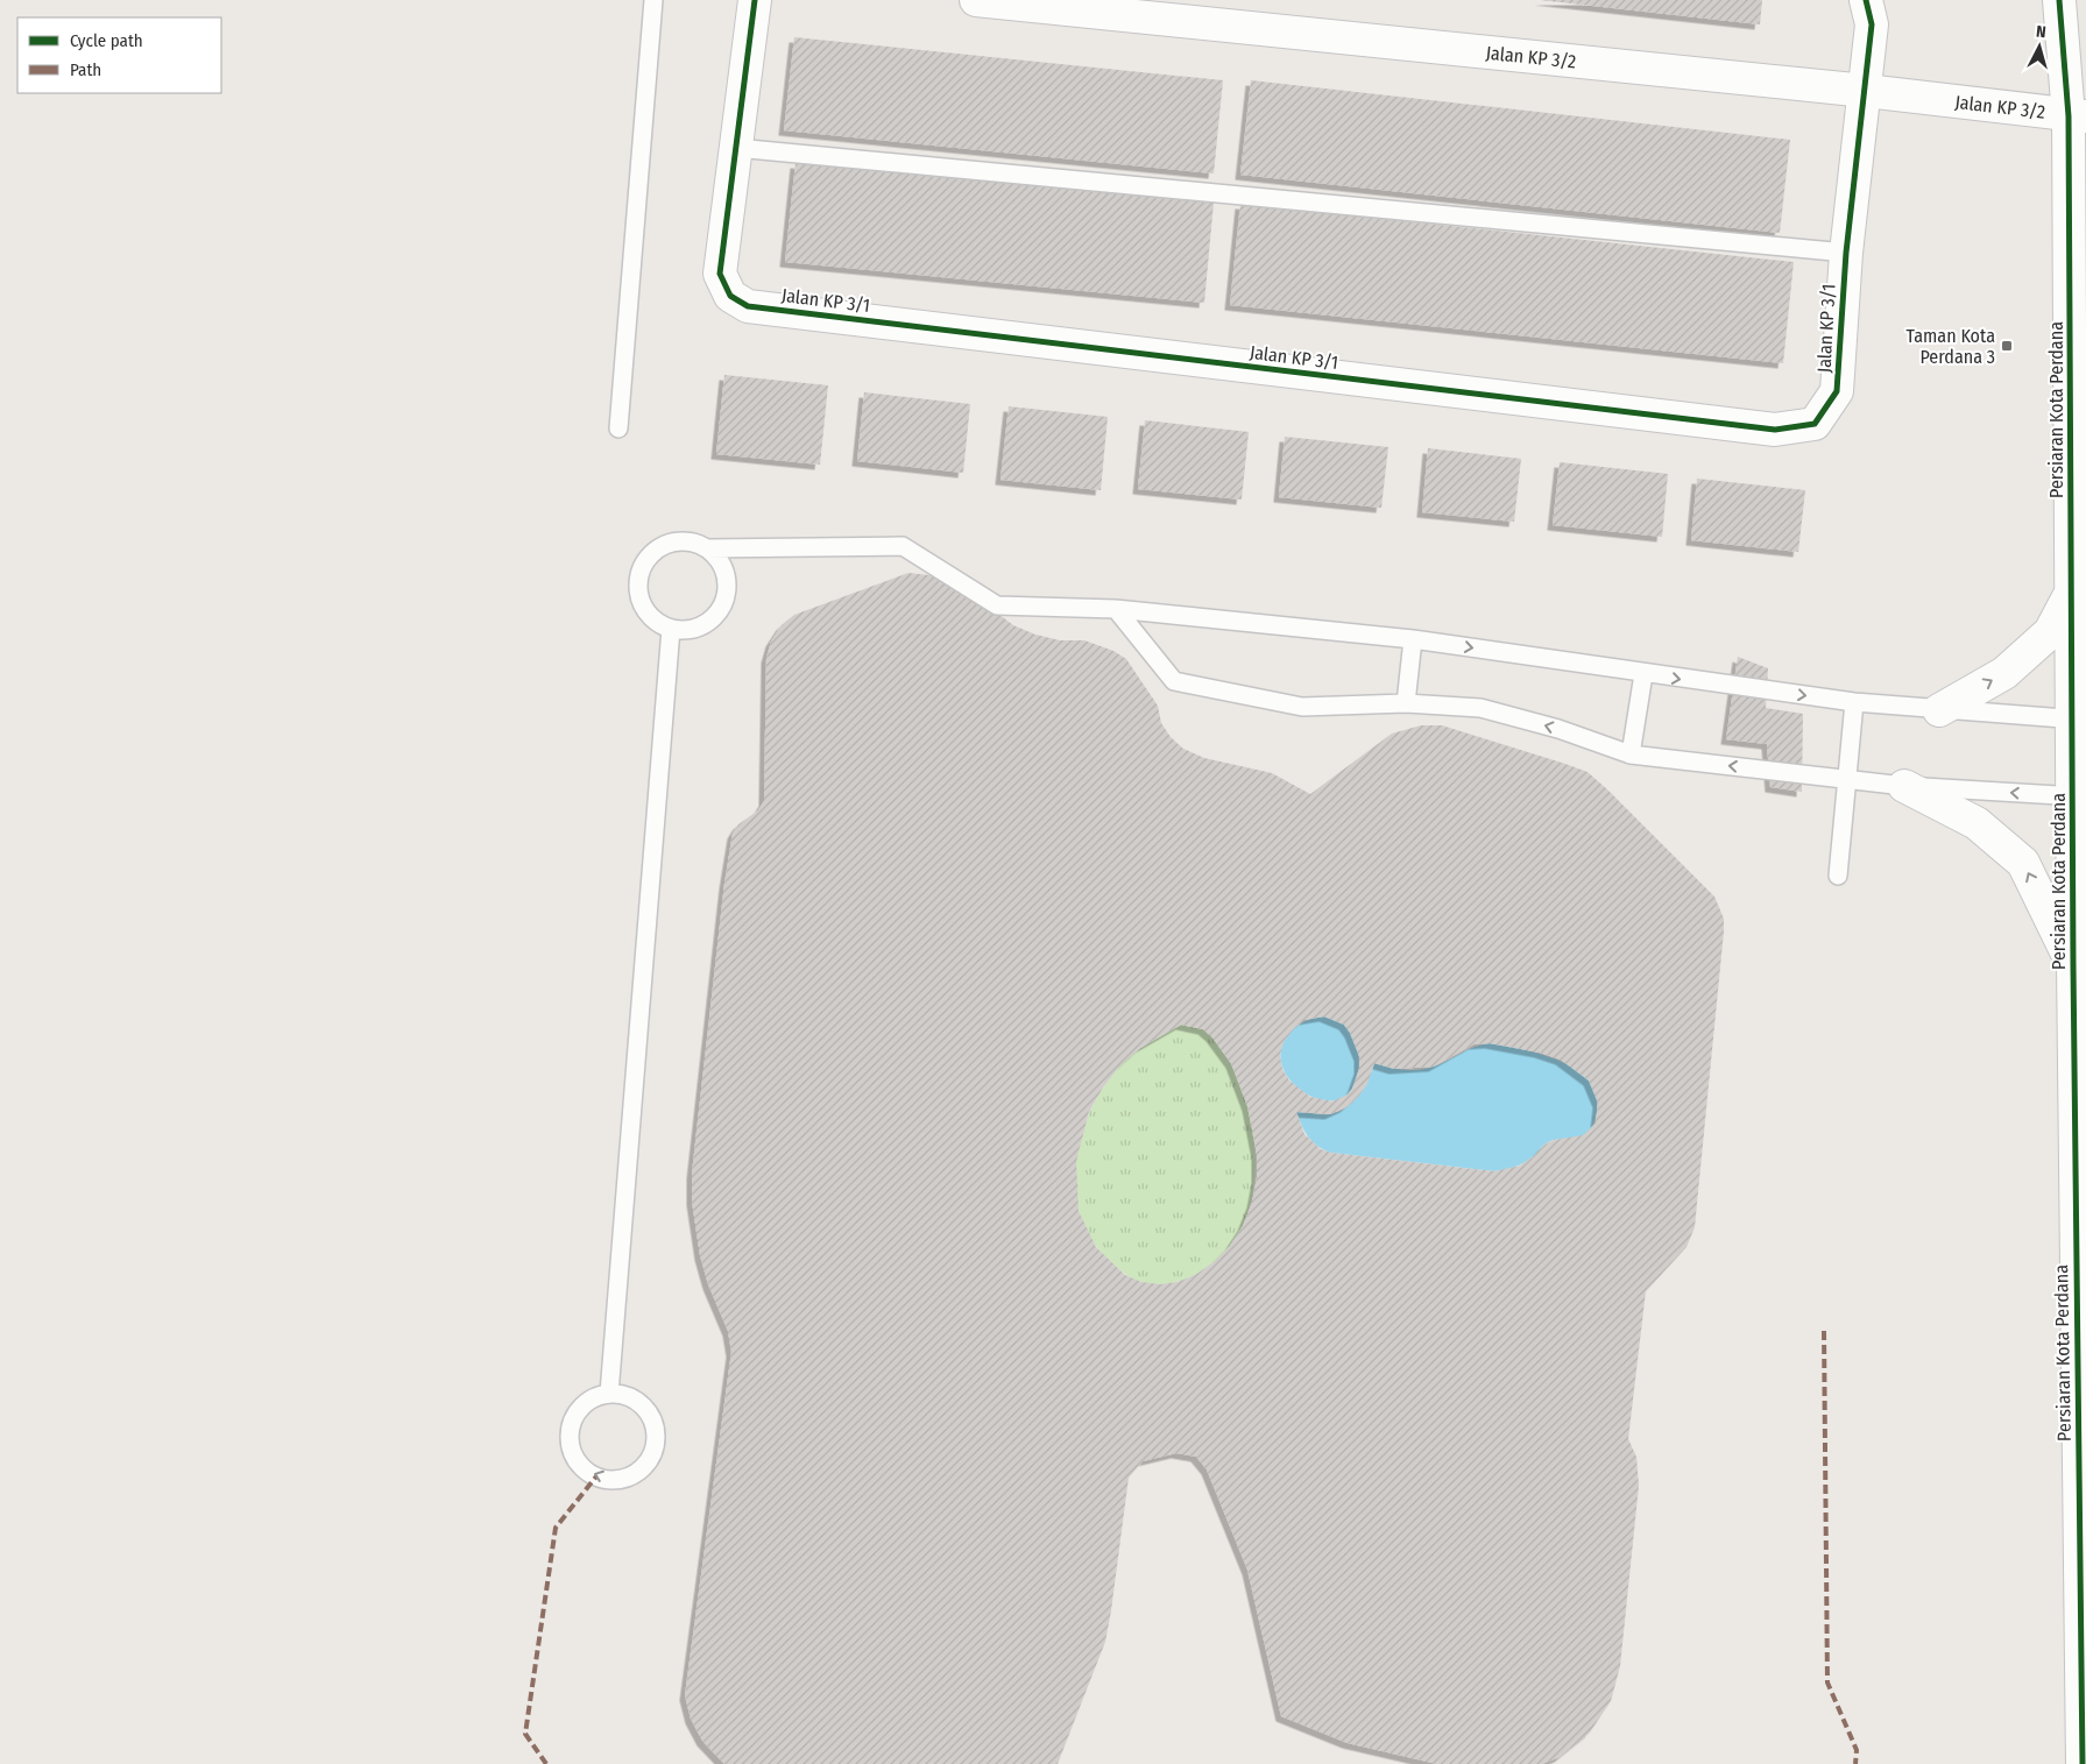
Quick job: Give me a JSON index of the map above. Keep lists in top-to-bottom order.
{
  "streets": {
    "street": ["Jalan KP 3/2", "Jalan KP 3/1", "Persiaran Kota Perdana"]
  },
  "crossings": [
    ["Jalan KP 3/2", "Jalan KP 3/1"],
    ["Jalan KP 3/2", "Persiaran Kota Perdana"]
  ],
  "places": {
    "transit": ["Taman Kota Perdana 3"]
  },
  "legend": ["Cycle path", "Path"],
  "north": "top"
}
